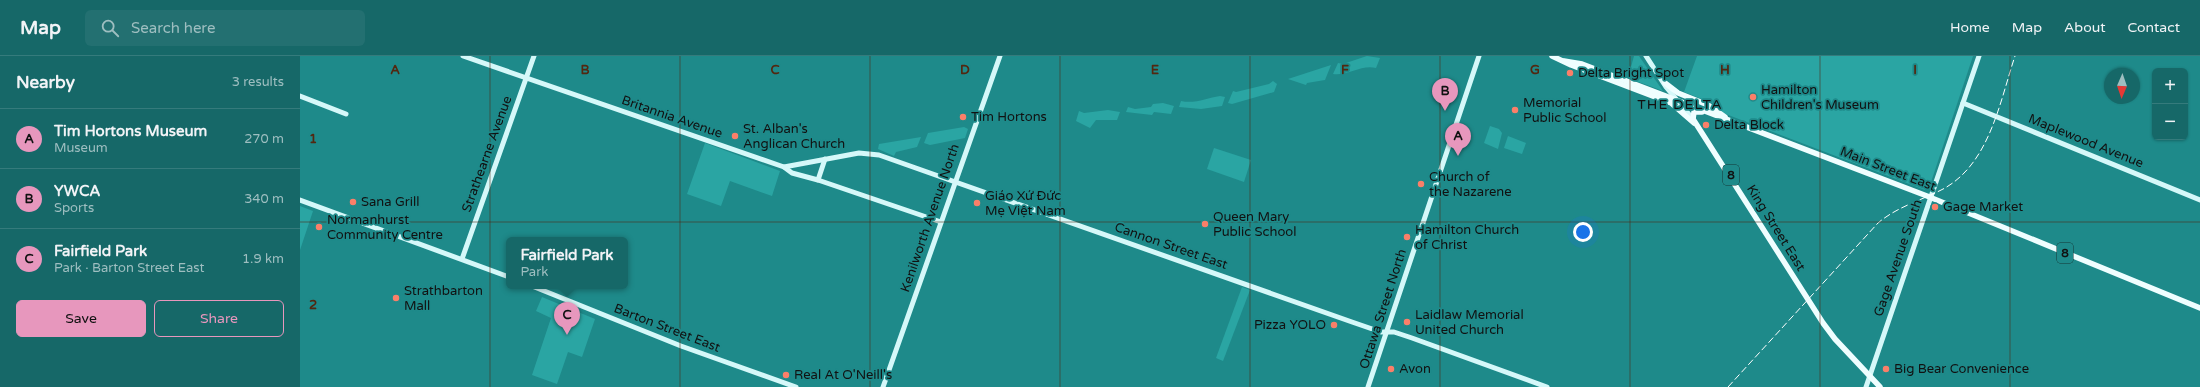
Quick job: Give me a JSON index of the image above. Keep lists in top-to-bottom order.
{
  "streets": {
    "main road": ["Main Street East", "8", "King Street East"],
    "street": [
      "Britannia Avenue",
      "Maplewood Avenue",
      "Strathearne Avenue",
      "Kenilworth Avenue North",
      "Cannon Street East",
      "Gage Avenue South",
      "Ottawa Street North",
      "Barton Street East"
    ]
  },
  "crossings": [
    ["Britannia Avenue", "Strathearne Avenue"],
    ["Britannia Avenue", "Kenilworth Avenue North"],
    ["Britannia Avenue", "Cannon Street East"],
    ["Maplewood Avenue", "Gage Avenue South"],
    ["Main Street East", "King Street East"],
    ["Main Street East", "Gage Avenue South"],
    ["Kenilworth Avenue North", "Cannon Street East"],
    ["King Street East", "Gage Avenue South"],
    ["Cannon Street East", "Ottawa Street North"]
  ],
  "districts": ["THE DELTA"],
  "places": [
    "Delta Bright Spot",
    "Hamilton Children's Museum",
    "Memorial Public School",
    "Tim Hortons",
    "Delta Block",
    "St. Alban's Anglican Church",
    "Church of the Nazarene",
    "Sana Grill",
    "Giáo Xứ Đức Mẹ Việt Nam",
    "Gage Market",
    "Queen Mary Public School",
    "Normanhurst Community Centre",
    "Hamilton Church of Christ",
    "Strathbarton Mall",
    "Laidlaw Memorial United Church",
    "Pizza YOLO",
    "Avon",
    "Big Bear Convenience",
    "Real At O'Neill's"
  ],
  "north": "bottom",
  "page": {
    "header": "Map",
    "search": "Search here",
    "nav": [
      "Home",
      "Map",
      "About",
      "Contact"
    ],
    "heading": ["Nearby", "3 results"],
    "map_buttons": ["+", "−"],
    "pins": ["B", "A", "C"],
    "list": [
      {
        "mark": "A",
        "name": "Tim Hortons Museum",
        "note": "Museum",
        "value": "270 m"
      },
      {
        "mark": "B",
        "name": "YWCA",
        "note": "Sports",
        "value": "340 m"
      },
      {
        "mark": "C",
        "name": "Fairfield Park",
        "note": "Park · Barton Street East",
        "value": "1.9 km"
      }
    ],
    "popup": ["Fairfield Park", "Park"],
    "buttons": ["Save", "Share"]
  },
  "grid": {
    "columns": [
      "A",
      "B",
      "C",
      "D",
      "E",
      "F",
      "G",
      "H",
      "I"
    ],
    "rows": ["1", "2"]
  }
}
